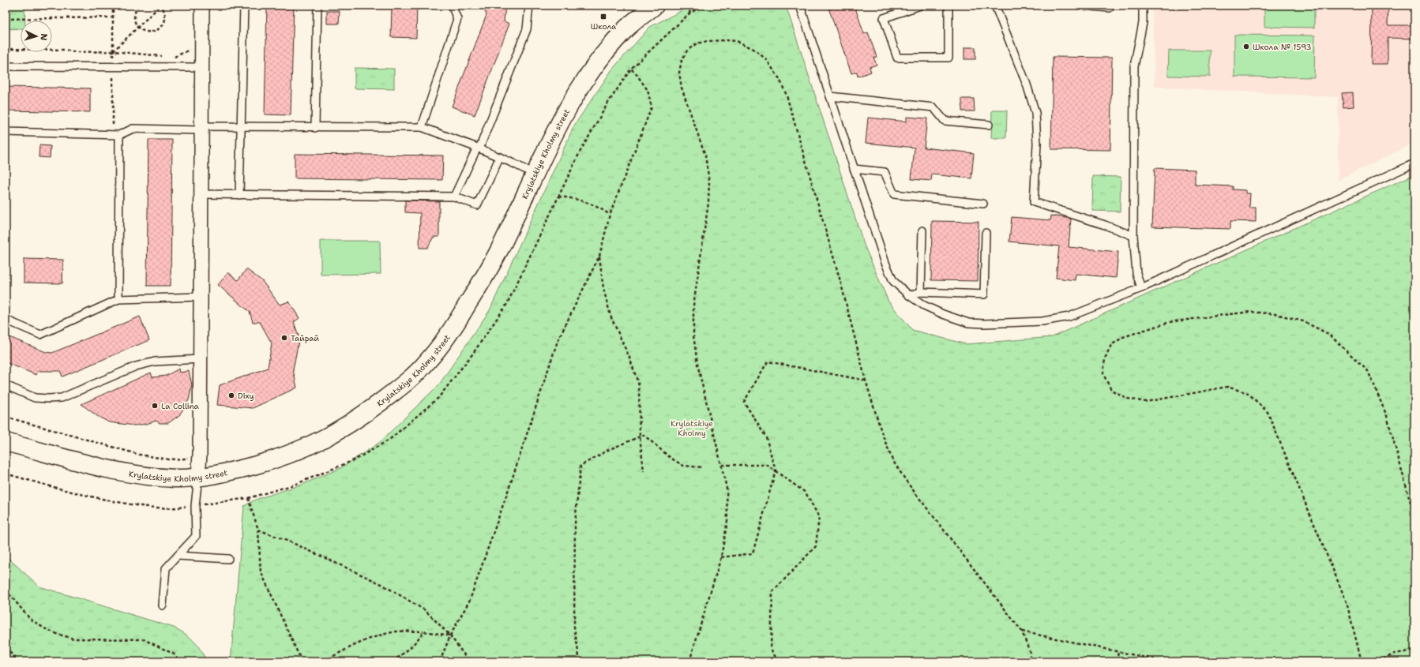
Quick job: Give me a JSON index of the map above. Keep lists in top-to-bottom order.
{
  "streets": {
    "street": ["Krylatskiye Kholmy street"]
  },
  "parks": ["Krylatskiye Kholmy"],
  "places": {
    "transit": ["Школа"],
    "other": [
      "Школа № 1593",
      "Тайрай",
      "Dixy",
      "La Collina"
    ]
  },
  "north": "right"
}
